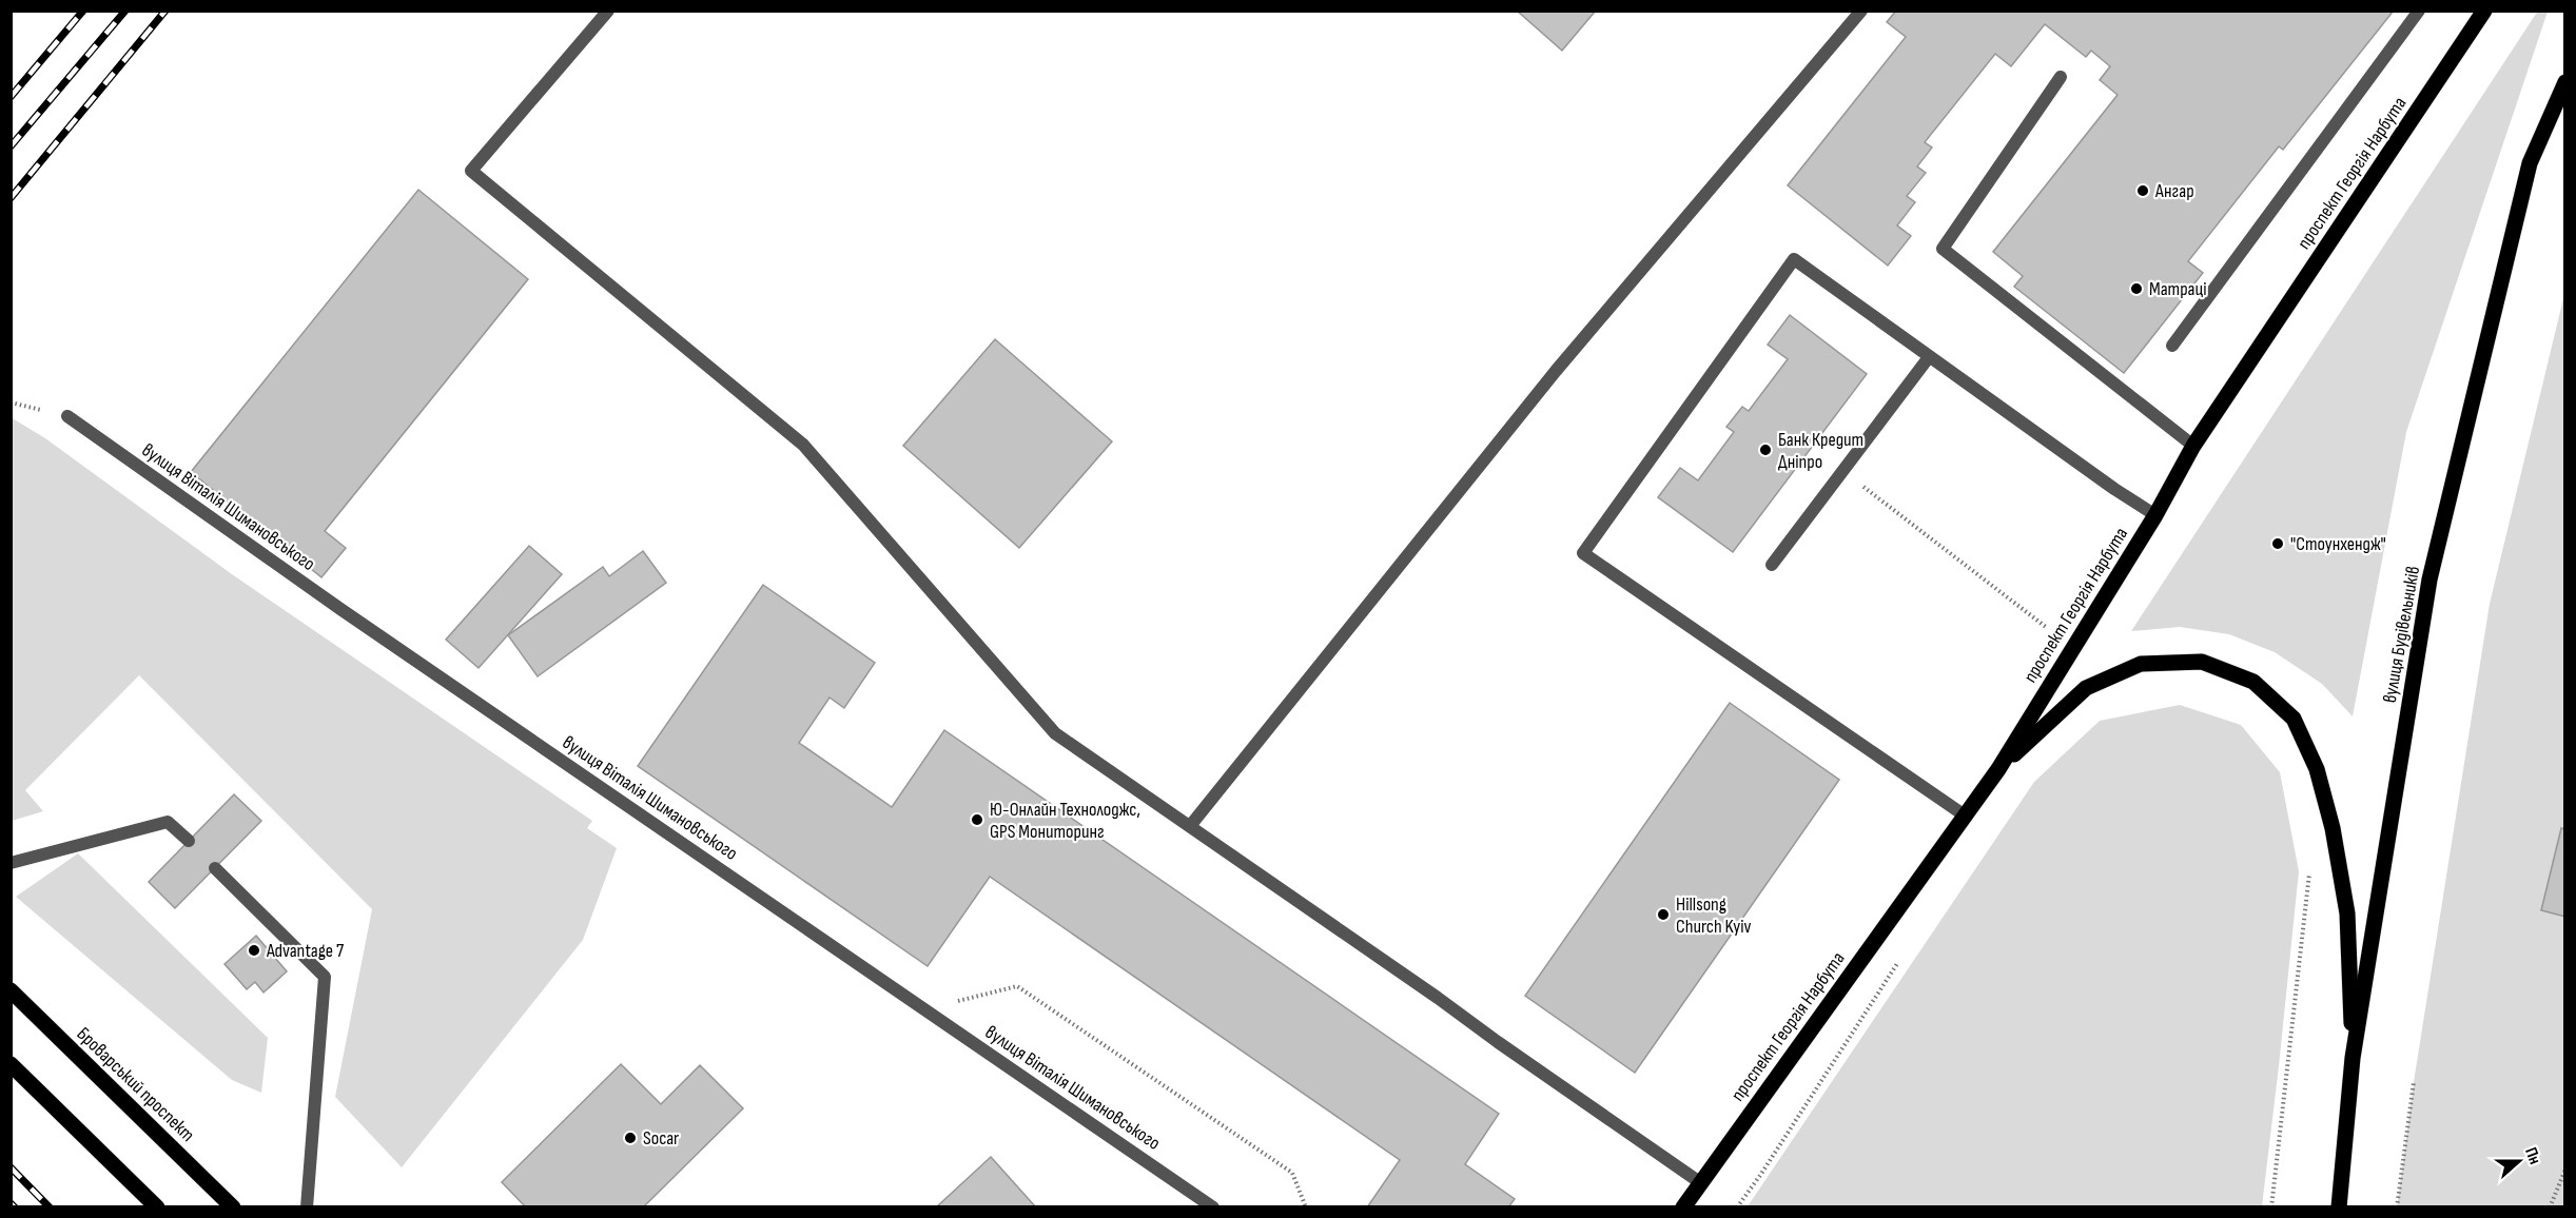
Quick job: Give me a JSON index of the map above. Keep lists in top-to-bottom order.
{
  "streets": {
    "main road": ["проспект Георгія Нарбута", "вулиця Будівельників", "Броварський проспект"],
    "street": ["вулиця Віталія Шимановського"]
  },
  "places": [
    "Ангар",
    "Матраці",
    "Банк Кредит Дніпро",
    "\"Стоунхендж\"",
    "Ю-Онлайн Технолоджс, GPS Мониторинг",
    "Hillsong Church Kyiv",
    "Advantage 7",
    "Socar"
  ],
  "north": "right"
}
